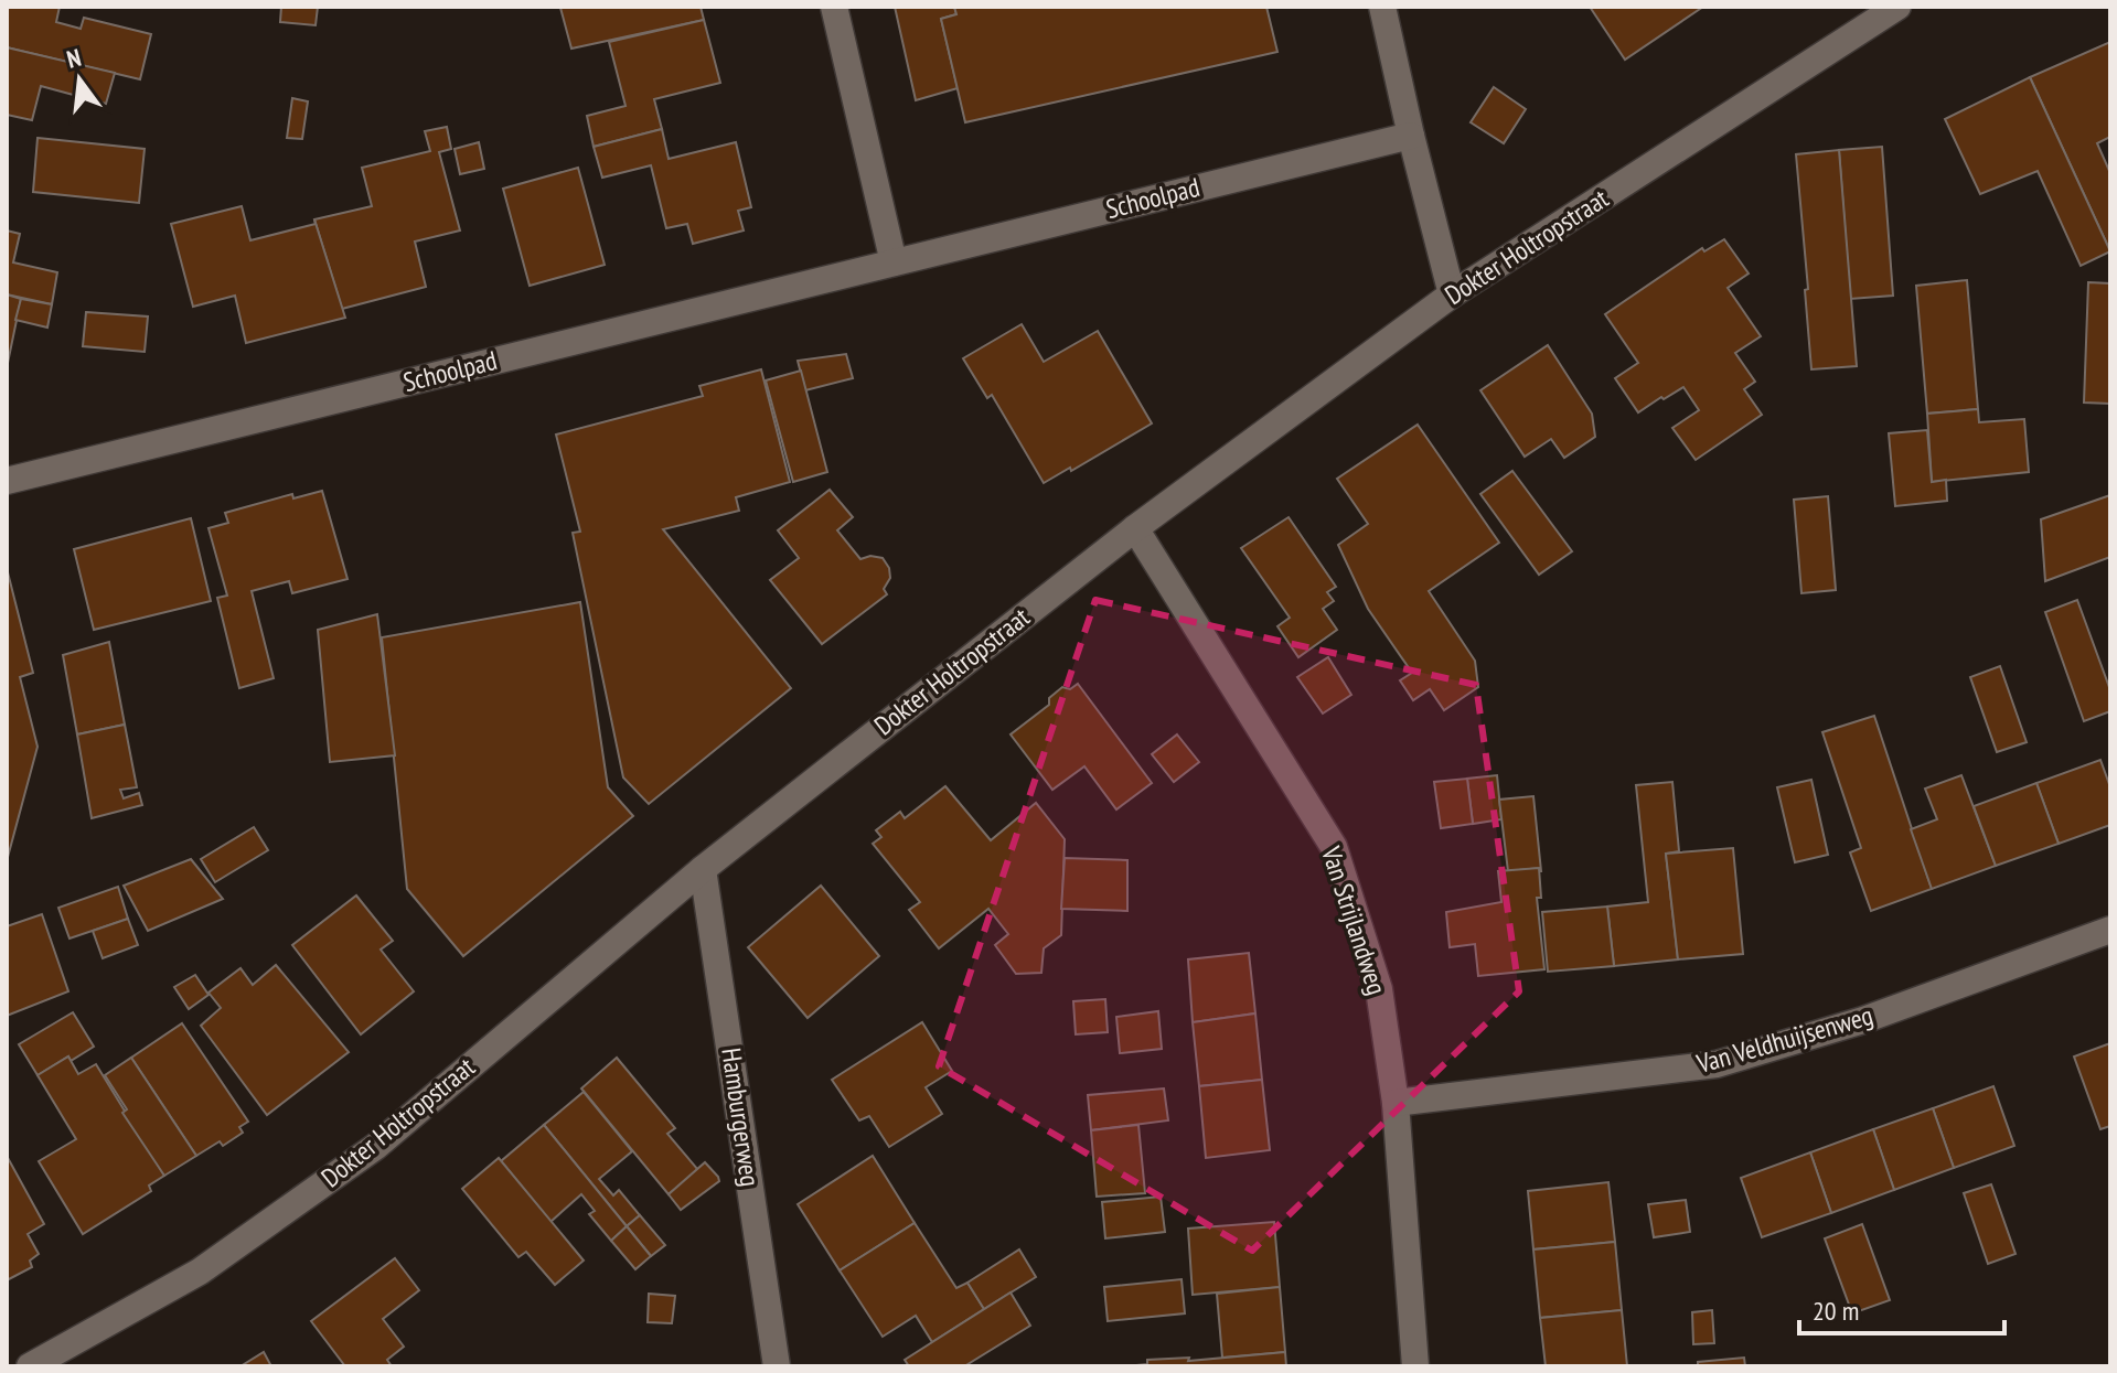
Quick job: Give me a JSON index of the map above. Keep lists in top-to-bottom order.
{
  "streets": {
    "street": [
      "Schoolpad",
      "Dokter Holtropstraat",
      "Van Strijlandweg",
      "Van Veldhuijsenweg",
      "Hamburgerweg"
    ]
  },
  "crossings": [
    ["Dokter Holtropstraat", "Van Strijlandweg"],
    ["Dokter Holtropstraat", "Hamburgerweg"],
    ["Van Strijlandweg", "Van Veldhuijsenweg"]
  ],
  "scale_bar": "20 m",
  "north": "top"
}
